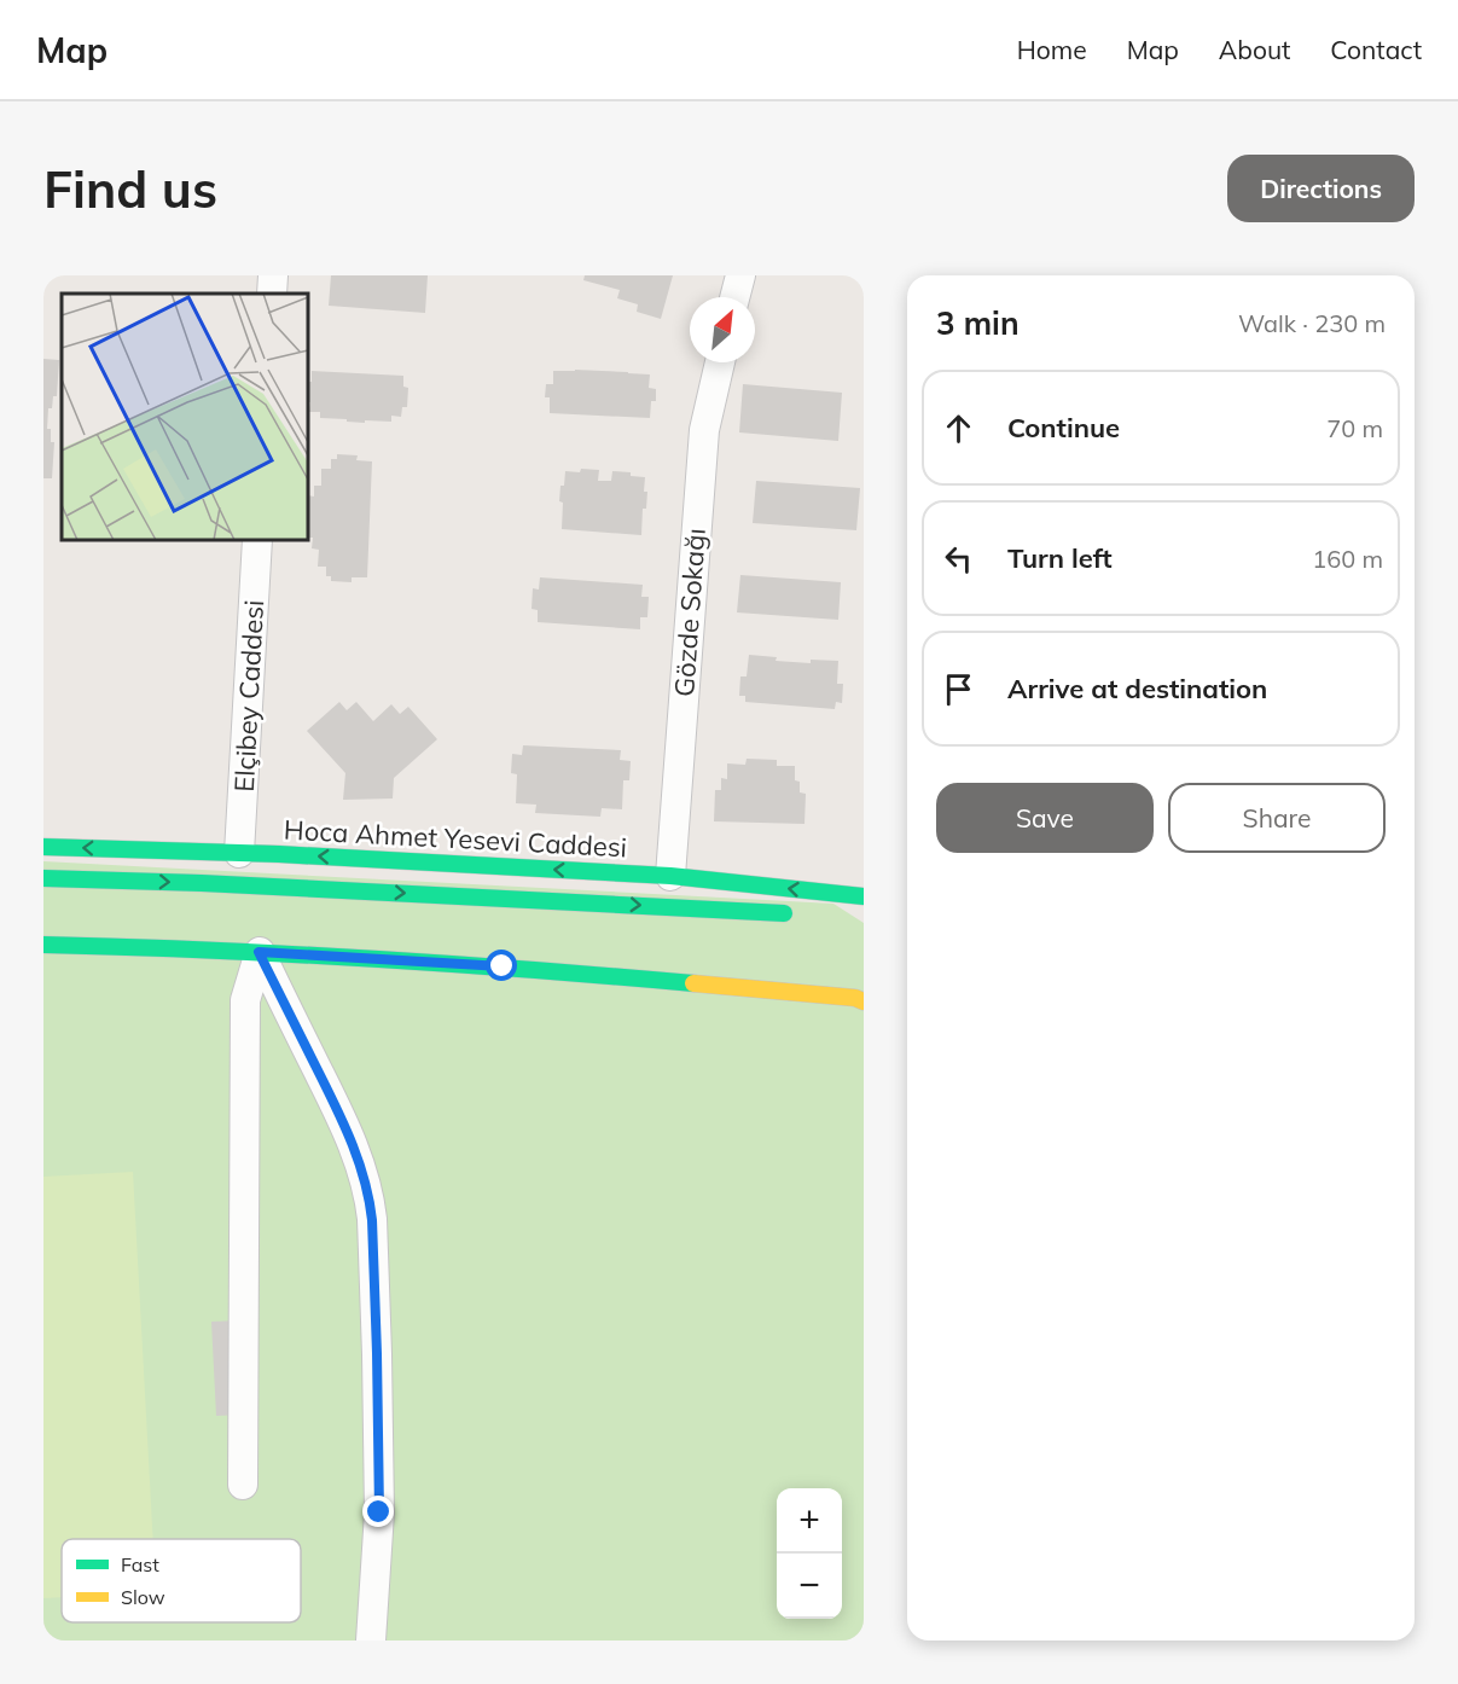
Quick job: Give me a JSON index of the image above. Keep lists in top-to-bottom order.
{
  "streets": {
    "main road": ["Hoca Ahmet Yesevi Caddesi"],
    "street": ["Gözde Sokağı", "Elçibey Caddesi"]
  },
  "crossings": [
    ["Gözde Sokağı", "Hoca Ahmet Yesevi Caddesi"],
    ["Elçibey Caddesi", "Hoca Ahmet Yesevi Caddesi"]
  ],
  "legend": ["Fast", "Slow"],
  "north": "top right",
  "page": {
    "header": "Map",
    "nav": [
      "Home",
      "Map",
      "About",
      "Contact"
    ],
    "buttons": [
      "Directions",
      ["Save", "Share"]
    ],
    "title": "Find us",
    "heading": ["3 min", "Walk · 230 m"],
    "list": [
      ["Continue", "70 m"],
      ["Turn left", "160 m"],
      "Arrive at destination"
    ],
    "map_buttons": ["+", "−"]
  }
}
